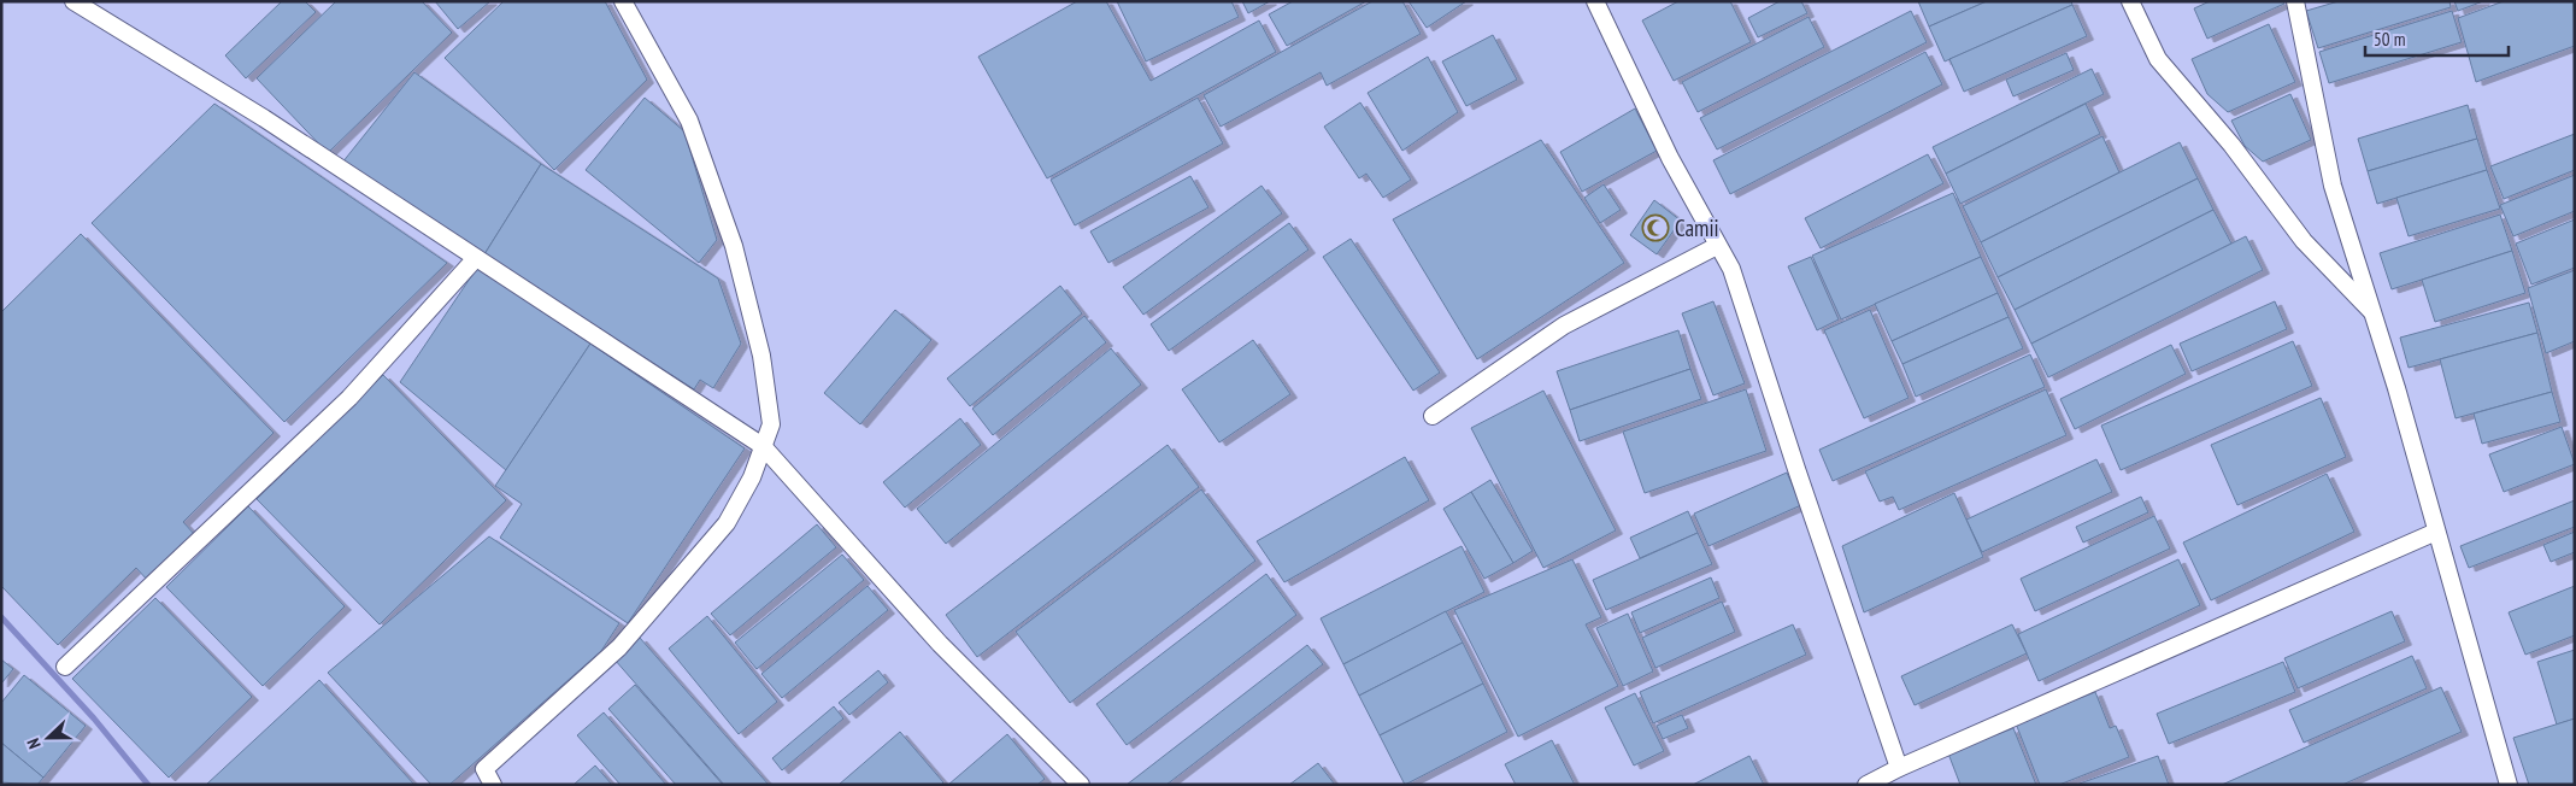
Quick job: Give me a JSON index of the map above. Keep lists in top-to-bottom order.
{
  "places": {
    "mosque": ["Camii"]
  },
  "scale_bar": "50 m",
  "north": "left"
}
